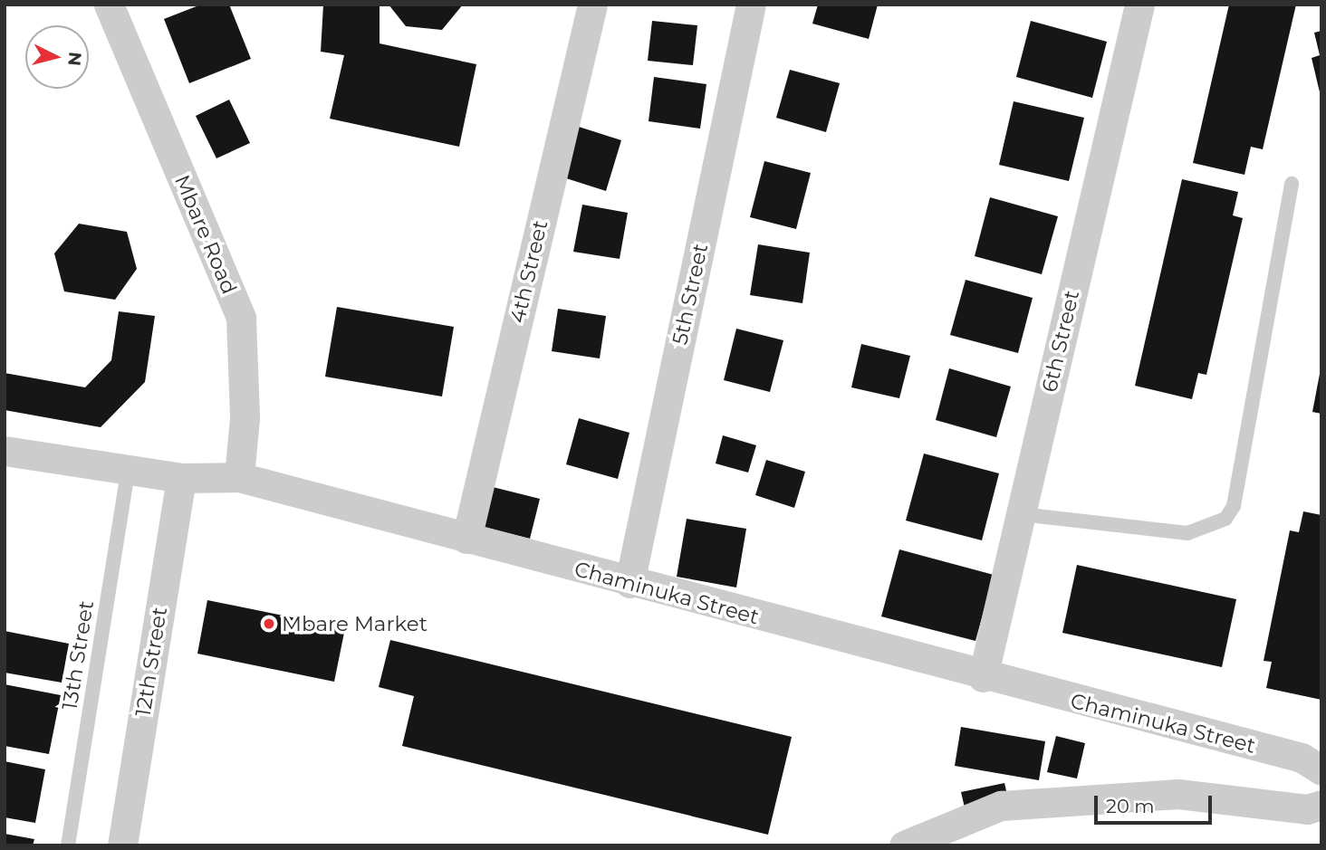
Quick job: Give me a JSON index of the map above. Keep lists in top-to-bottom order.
{
  "streets": {
    "street": [
      "Mbare Road",
      "4th Street",
      "5th Street",
      "6th Street",
      "Chaminuka Street",
      "12th Street"
    ],
    "lane": ["13th Street"]
  },
  "crossings": [
    ["Mbare Road", "Chaminuka Street"],
    ["4th Street", "Chaminuka Street"],
    ["5th Street", "Chaminuka Street"],
    ["6th Street", "Chaminuka Street"],
    ["Chaminuka Street", "13th Street"],
    ["Chaminuka Street", "12th Street"]
  ],
  "places": ["Mbare Market"],
  "scale_bar": "20 m",
  "north": "right"
}
